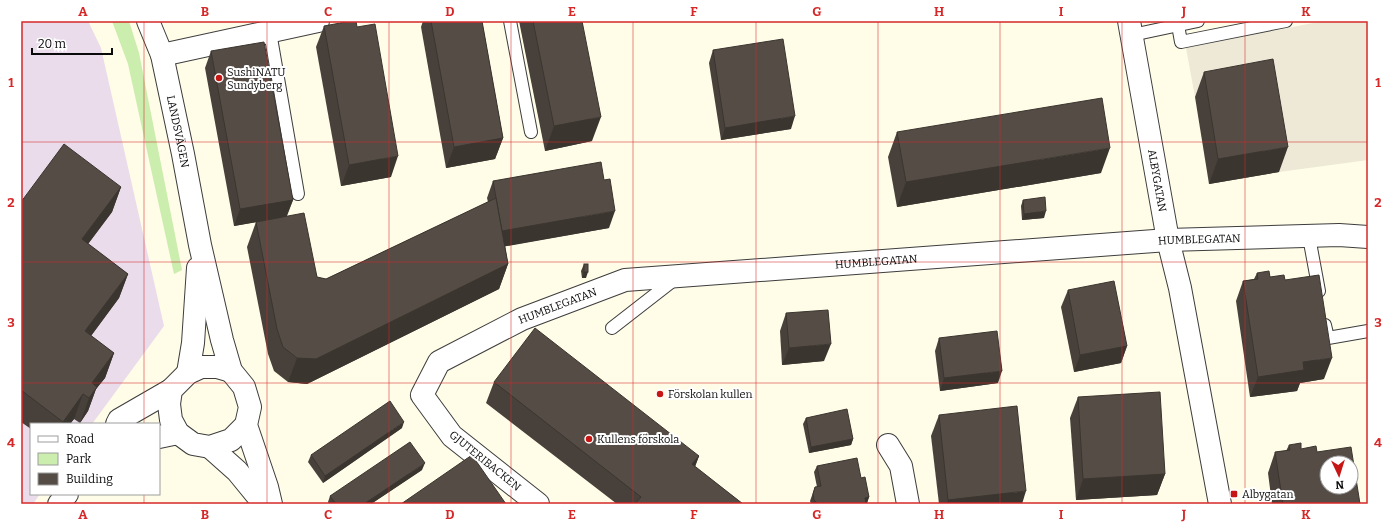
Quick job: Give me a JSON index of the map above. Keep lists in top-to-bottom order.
{
  "streets": {
    "street": [
      "LANDSVÄGEN",
      "ALBYGATAN",
      "HUMBLEGATAN",
      "GJUTERIBACKEN"
    ]
  },
  "crossings": [
    ["ALBYGATAN", "HUMBLEGATAN"],
    ["HUMBLEGATAN", "GJUTERIBACKEN"]
  ],
  "places": {
    "other": ["SushiNATU Sundyberg", "Förskolan kullen", "Kullens förskola"],
    "transit": ["Albygatan"]
  },
  "legend": ["Road", "Park", "Building"],
  "scale_bar": "20 m",
  "north": "bottom",
  "grid": {
    "columns": [
      "A",
      "B",
      "C",
      "D",
      "E",
      "F",
      "G",
      "H",
      "I",
      "J",
      "K"
    ],
    "rows": [
      "1",
      "2",
      "3",
      "4"
    ]
  }
}
